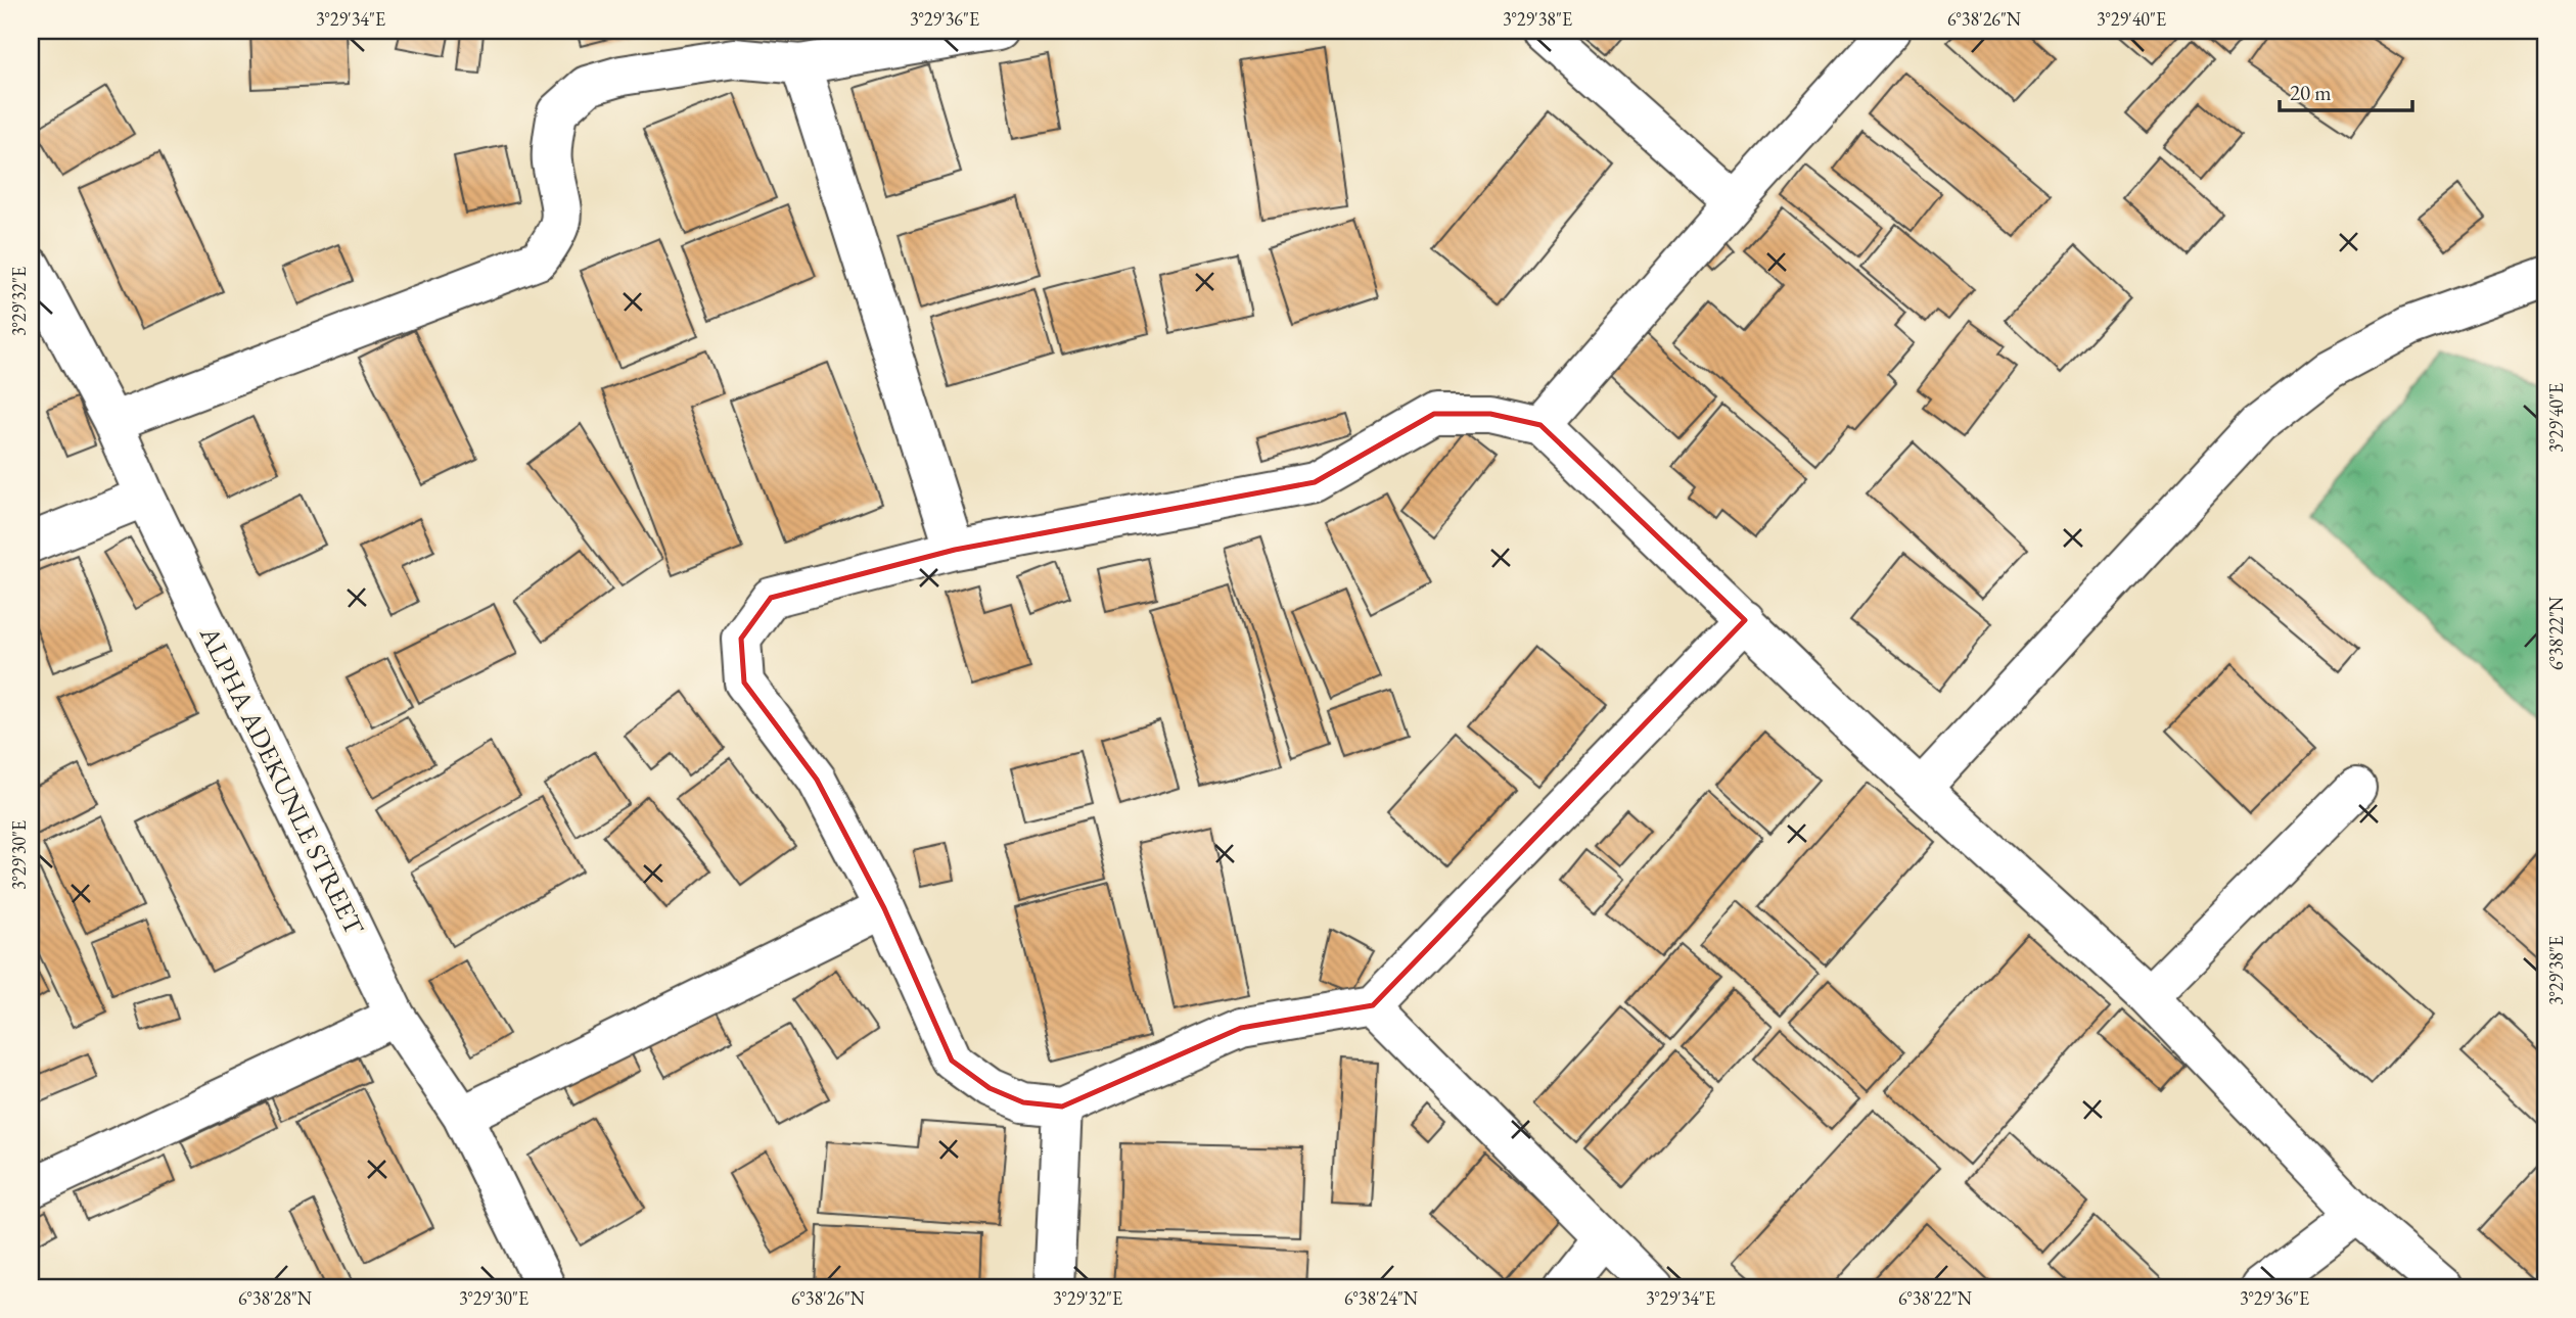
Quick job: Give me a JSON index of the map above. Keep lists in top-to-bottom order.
{
  "streets": {
    "street": ["ALPHA ADEKUNLE STREET"]
  },
  "scale_bar": "20 m",
  "coordinates": [
    "3°29'34\"E",
    "3°29'36\"E",
    "3°29'38\"E",
    "6°38'26\"N",
    "3°29'40\"E",
    "3°29'32\"E",
    "6°38'22\"N",
    "3°29'30\"E",
    "6°38'28\"N",
    "6°38'24\"N"
  ]
}
